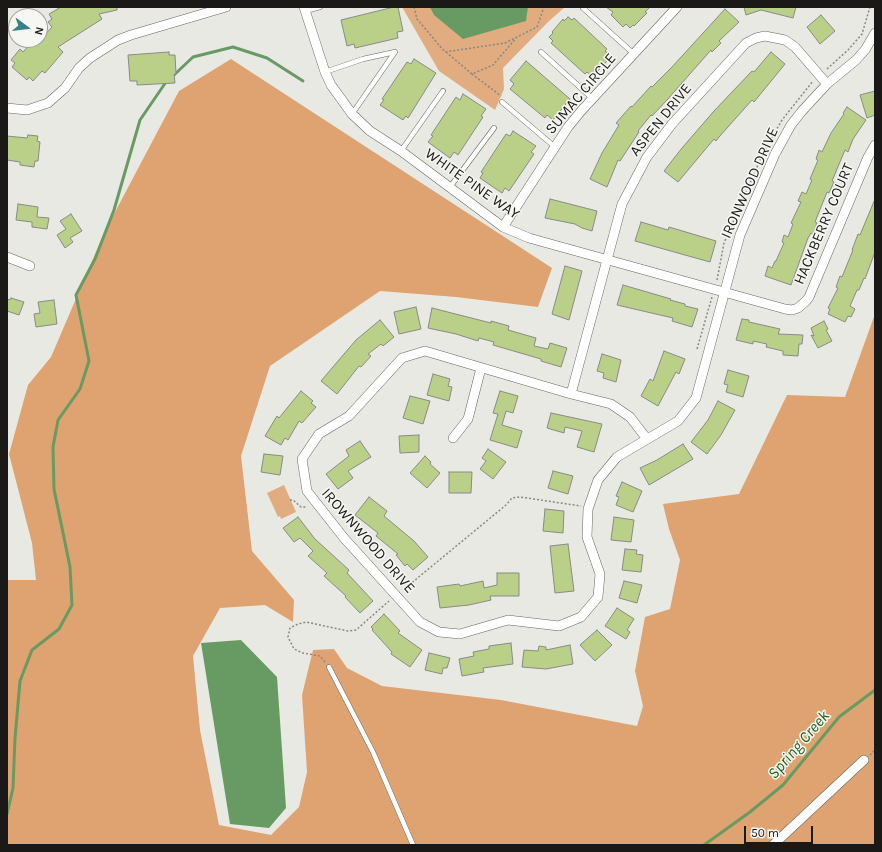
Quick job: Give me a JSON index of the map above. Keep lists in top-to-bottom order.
{
  "streets": {
    "street": [
      "SUMAC CIRCLE",
      "ASPEN DRIVE",
      "IRONWOOD DRIVE",
      "WHITE PINE WAY",
      "HACKBERRY COURT",
      "IROWNWOOD DRIVE"
    ]
  },
  "crossings": [
    ["SUMAC CIRCLE", "WHITE PINE WAY"],
    ["ASPEN DRIVE", "IRONWOOD DRIVE"],
    ["ASPEN DRIVE", "WHITE PINE WAY"],
    ["ASPEN DRIVE", "IROWNWOOD DRIVE"],
    ["IRONWOOD DRIVE", "WHITE PINE WAY"],
    ["IRONWOOD DRIVE", "HACKBERRY COURT"],
    ["IRONWOOD DRIVE", "IROWNWOOD DRIVE"],
    ["WHITE PINE WAY", "HACKBERRY COURT"]
  ],
  "water": ["Spring Creek"],
  "scale_bar": "50 m",
  "north": "right"
}
